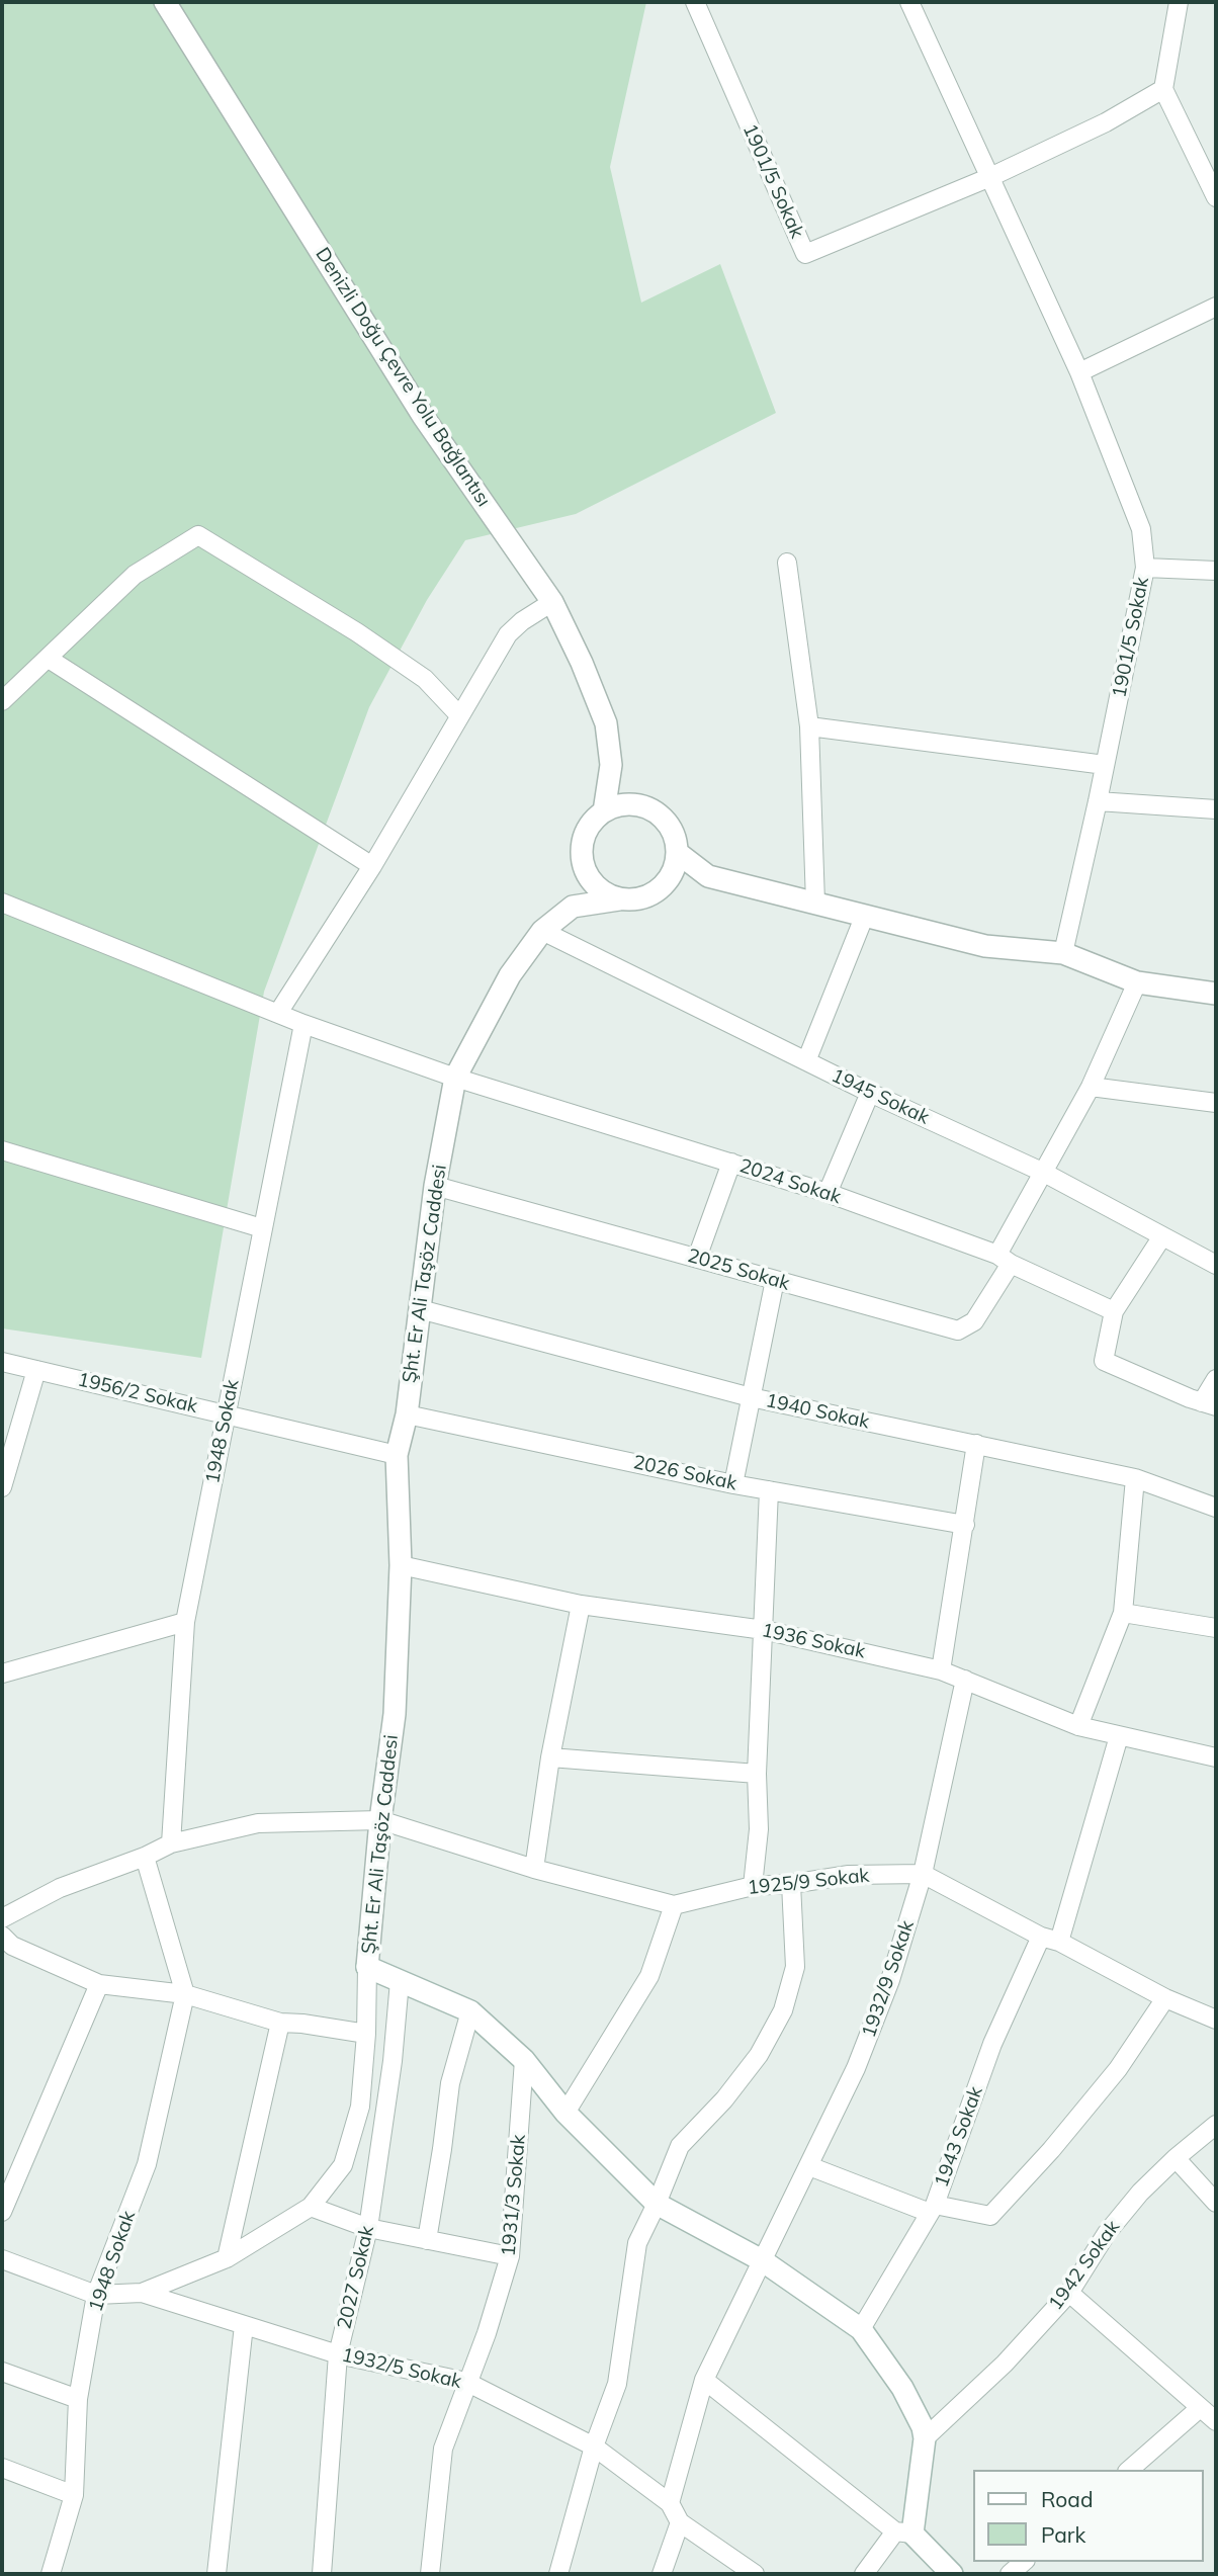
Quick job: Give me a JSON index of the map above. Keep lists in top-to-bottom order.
{
  "streets": {
    "street": [
      "1901/5 Sokak",
      "Denizli Doğu Çevre Yolu Bağlantısı",
      "1945 Sokak",
      "2024 Sokak",
      "2025 Sokak",
      "Şht. Er Ali Taşöz Caddesi",
      "1956/2 Sokak",
      "1940 Sokak",
      "1948 Sokak",
      "2026 Sokak",
      "1936 Sokak",
      "1925/9 Sokak",
      "1932/9 Sokak",
      "1943 Sokak",
      "1931/3 Sokak",
      "1942 Sokak",
      "2027 Sokak",
      "1932/5 Sokak"
    ]
  },
  "crossings": [
    ["1945 Sokak", "2025 Sokak"],
    ["1945 Sokak", "Şht. Er Ali Taşöz Caddesi"],
    ["2024 Sokak", "2025 Sokak"],
    ["2024 Sokak", "Şht. Er Ali Taşöz Caddesi"],
    ["2024 Sokak", "1948 Sokak"],
    ["2025 Sokak", "Şht. Er Ali Taşöz Caddesi"],
    ["Şht. Er Ali Taşöz Caddesi", "1956/2 Sokak"],
    ["Şht. Er Ali Taşöz Caddesi", "1940 Sokak"],
    ["Şht. Er Ali Taşöz Caddesi", "2026 Sokak"],
    ["Şht. Er Ali Taşöz Caddesi", "1936 Sokak"],
    ["Şht. Er Ali Taşöz Caddesi", "1925/9 Sokak"],
    ["Şht. Er Ali Taşöz Caddesi", "1932/9 Sokak"],
    ["Şht. Er Ali Taşöz Caddesi", "1943 Sokak"],
    ["Şht. Er Ali Taşöz Caddesi", "1931/3 Sokak"],
    ["Şht. Er Ali Taşöz Caddesi", "1942 Sokak"],
    ["Şht. Er Ali Taşöz Caddesi", "2027 Sokak"],
    ["1956/2 Sokak", "1948 Sokak"],
    ["1948 Sokak", "1925/9 Sokak"],
    ["1948 Sokak", "1932/5 Sokak"],
    ["1936 Sokak", "1932/9 Sokak"],
    ["1925/9 Sokak", "1932/9 Sokak"],
    ["1925/9 Sokak", "1943 Sokak"],
    ["1932/9 Sokak", "1932/5 Sokak"],
    ["1931/3 Sokak", "1932/5 Sokak"],
    ["2027 Sokak", "1932/5 Sokak"]
  ],
  "legend": ["Road", "Park"]
}
